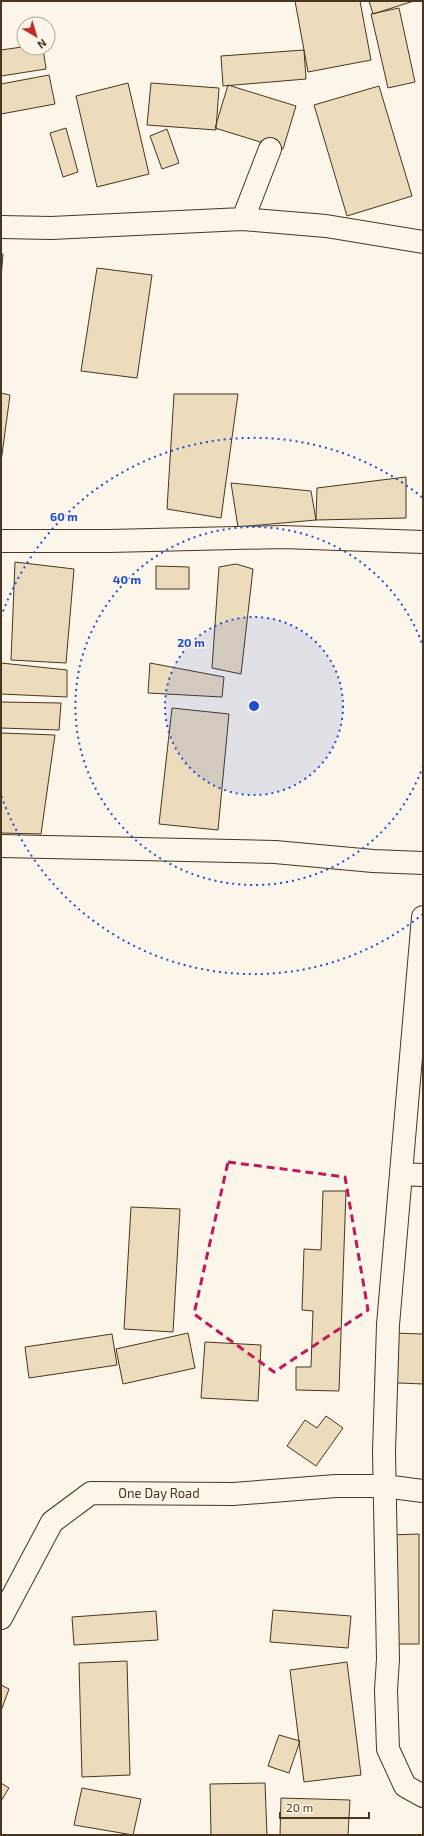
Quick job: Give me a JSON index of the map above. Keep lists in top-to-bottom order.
{
  "streets": {
    "street": ["One Day Road"]
  },
  "scale_bar": "20 m",
  "north": "bottom right",
  "rings": ["60 m", "40 m", "20 m"]
}
